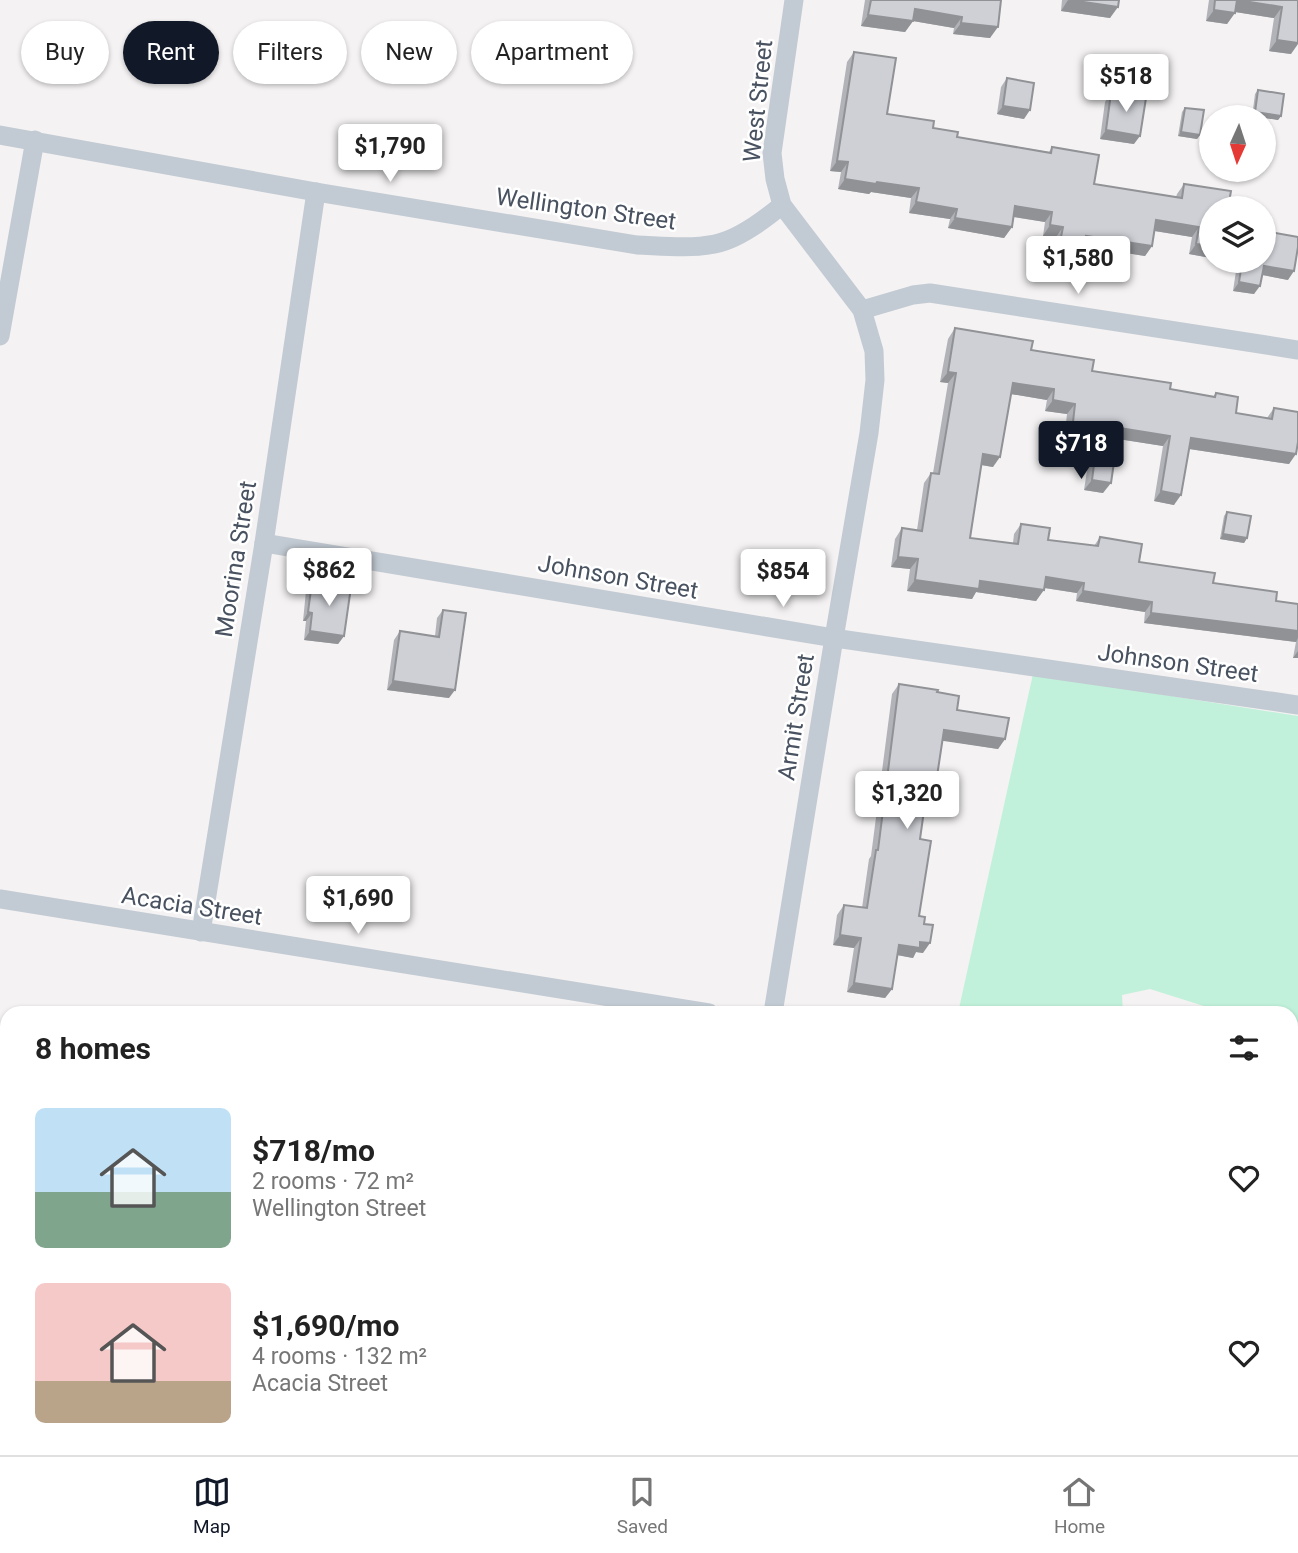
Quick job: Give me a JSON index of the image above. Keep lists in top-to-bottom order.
{
  "streets": {
    "street": [
      "West Street",
      "Wellington Street",
      "Moorina Street",
      "Johnson Street",
      "Armit Street",
      "Acacia Street"
    ]
  },
  "crossings": [
    ["West Street", "Wellington Street"],
    ["West Street", "Armit Street"],
    ["Wellington Street", "Moorina Street"],
    ["Wellington Street", "Armit Street"],
    ["Moorina Street", "Johnson Street"],
    ["Moorina Street", "Acacia Street"],
    ["Johnson Street", "Armit Street"]
  ],
  "north": "bottom",
  "page": {
    "chip": [
      "Buy",
      "Rent",
      "Filters",
      "New",
      "Apartment"
    ],
    "price": [
      "$518",
      "$1,790",
      "$1,580",
      "$718",
      "$862",
      "$854",
      "$1,320",
      "$1,690"
    ],
    "heading": "8 homes",
    "list": [
      {
        "name": "$718/mo",
        "note": "2 rooms · 72 m² · Wellington Street"
      },
      {
        "name": "$1,690/mo",
        "note": "4 rooms · 132 m² · Acacia Street"
      }
    ],
    "tabs": ["Map", "Saved", "Home"]
  }
}
